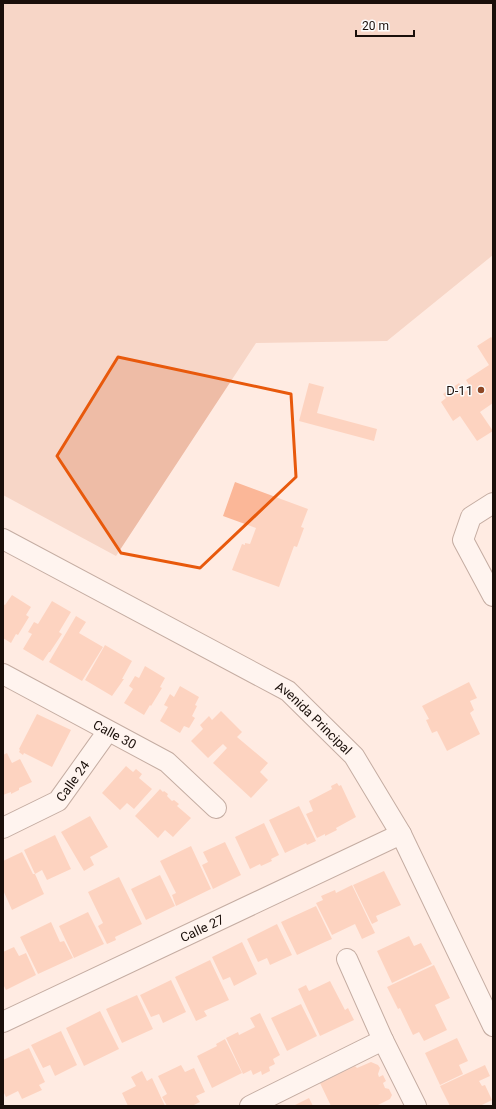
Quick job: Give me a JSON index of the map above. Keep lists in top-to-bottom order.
{
  "streets": {
    "street": [
      "Avenida Principal",
      "Calle 30",
      "Calle 24",
      "Calle 27"
    ]
  },
  "crossings": [
    ["Avenida Principal", "Calle 27"],
    ["Calle 30", "Calle 24"]
  ],
  "places": ["D-11"],
  "scale_bar": "20 m"
}
